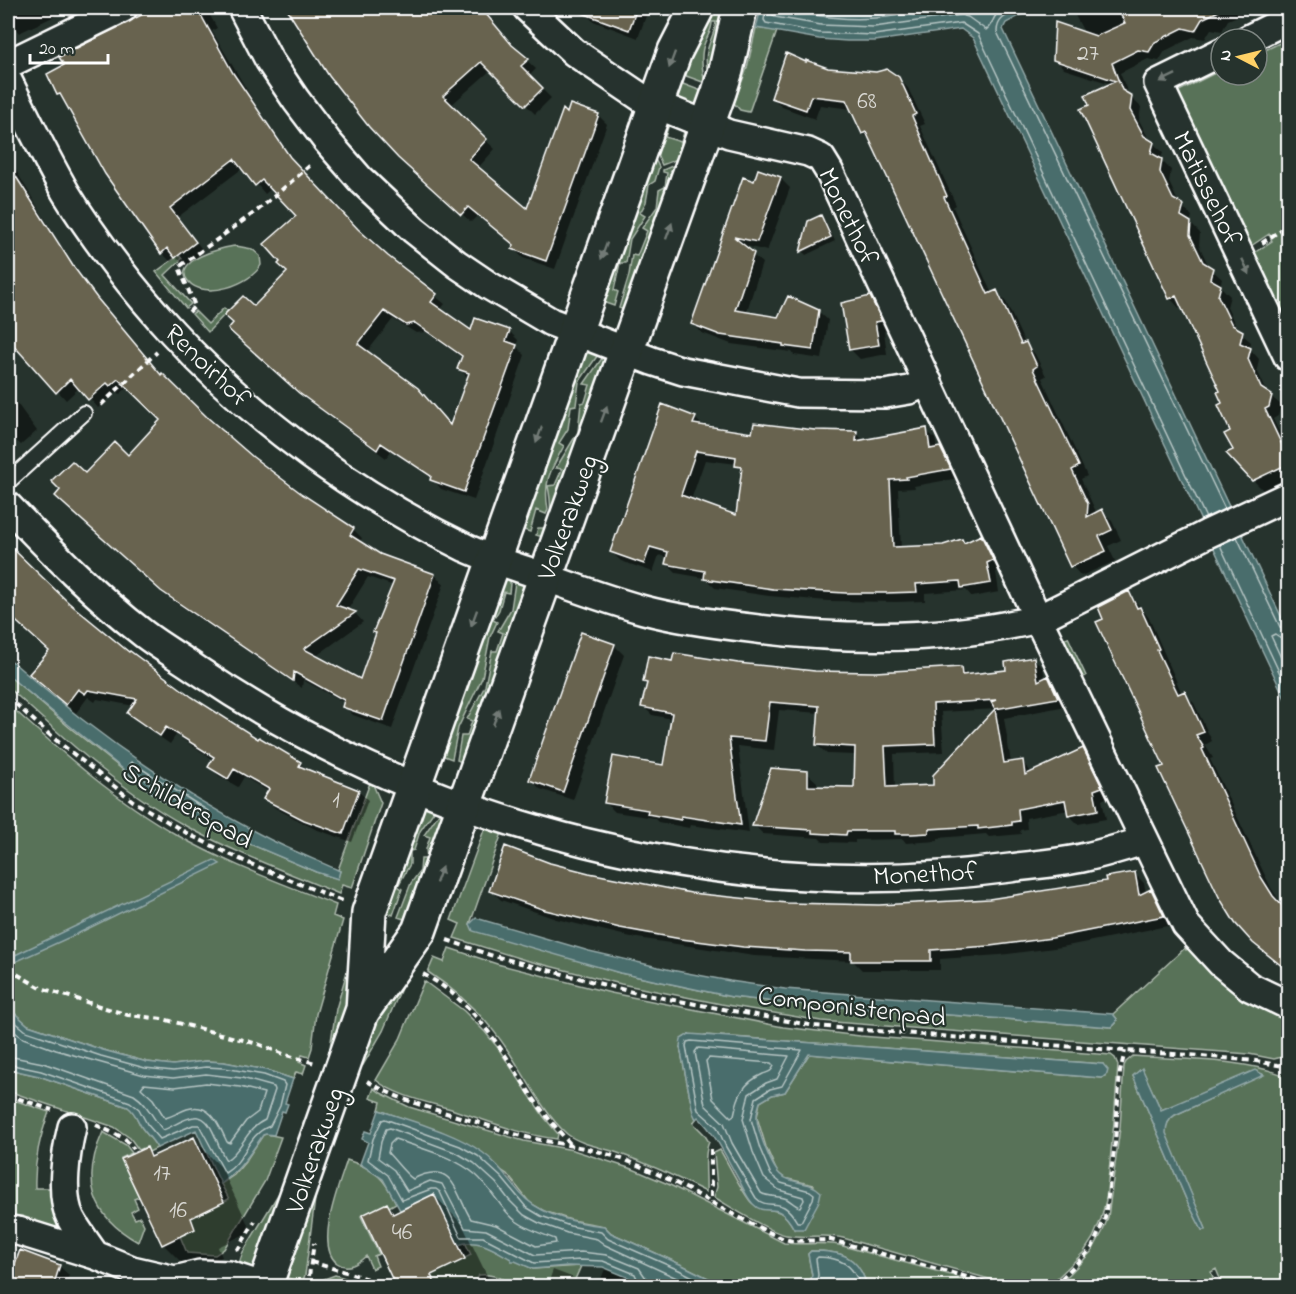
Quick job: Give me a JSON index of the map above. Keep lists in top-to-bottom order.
{
  "streets": {
    "street": [
      "Matissehof",
      "Monethof",
      "Renoirhof",
      "Volkerakweg"
    ],
    "path": ["Schilderspad", "Componistenpad"]
  },
  "crossings": [
    ["Monethof", "Volkerakweg"],
    ["Renoirhof", "Volkerakweg"],
    ["Volkerakweg", "Schilderspad"],
    ["Volkerakweg", "Componistenpad"]
  ],
  "one_way": ["Matissehof"],
  "house_numbers": [
    "27",
    "68",
    "1",
    "17",
    "16",
    "46"
  ],
  "scale_bar": "20 m",
  "north": "left"
}
